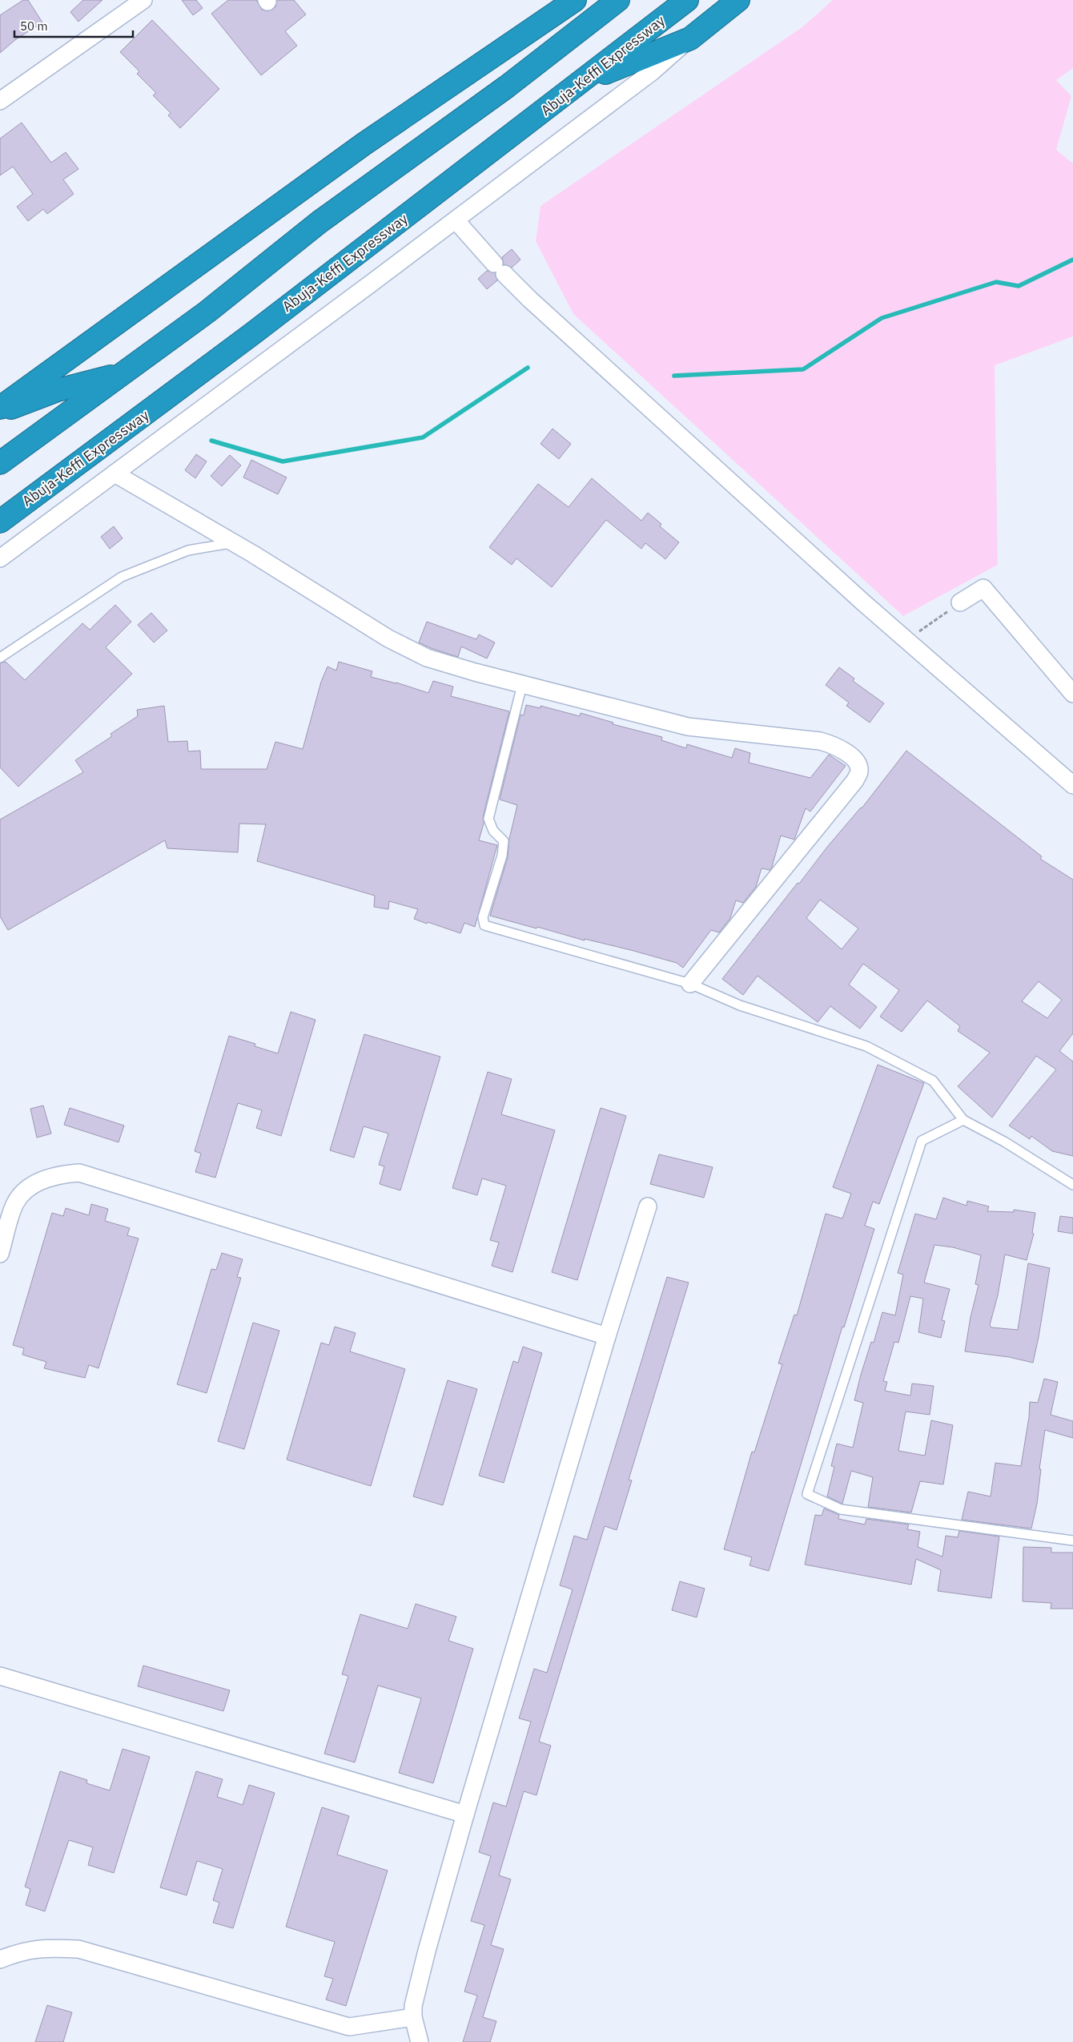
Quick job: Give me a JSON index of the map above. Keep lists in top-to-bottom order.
{
  "streets": {
    "highway": ["Abuja-Keffi Expressway"]
  },
  "scale_bar": "50 m"
}
